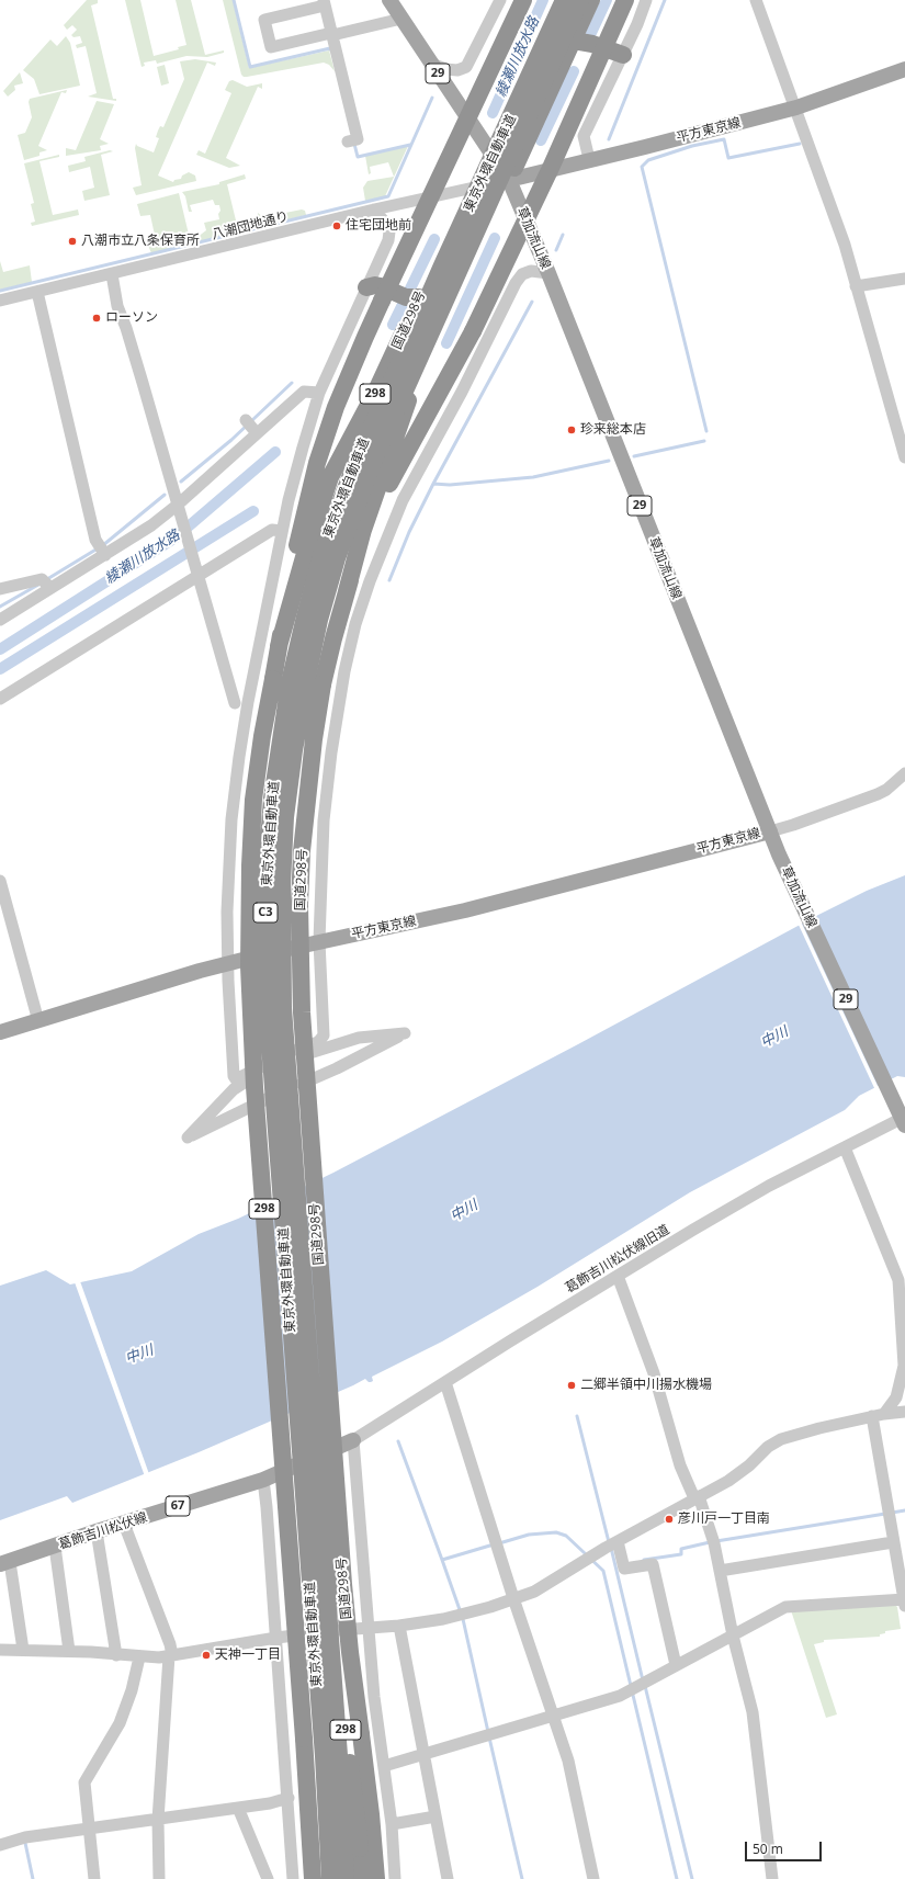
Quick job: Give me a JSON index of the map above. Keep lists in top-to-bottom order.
{
  "streets": {
    "highway": [
      "東京外環自動車道",
      "国道298号",
      "298",
      "C3"
    ],
    "main road": [
      "29",
      "平方東京線",
      "草加流山線",
      "67",
      "葛飾吉川松伏線"
    ],
    "street": ["八潮団地通り", "葛飾吉川松伏線旧道"]
  },
  "crossings": [
    ["平方東京線", "八潮団地通り"],
    ["平方東京線", "草加流山線"],
    ["平方東京線", "国道298号"],
    ["東京外環自動車道", "298"],
    ["八潮団地通り", "草加流山線"],
    ["八潮団地通り", "国道298号"],
    ["草加流山線", "国道298号"],
    ["草加流山線", "葛飾吉川松伏線旧道"],
    ["葛飾吉川松伏線旧道", "葛飾吉川松伏線"]
  ],
  "water": ["綾瀬川放水路", "中川"],
  "places": [
    "住宅団地前",
    "八潮市立八条保育所",
    "ローソン",
    "珍来総本店",
    "二郷半領中川揚水機場",
    "彦川戸一丁目南",
    "天神一丁目"
  ],
  "scale_bar": "50 m"
}
